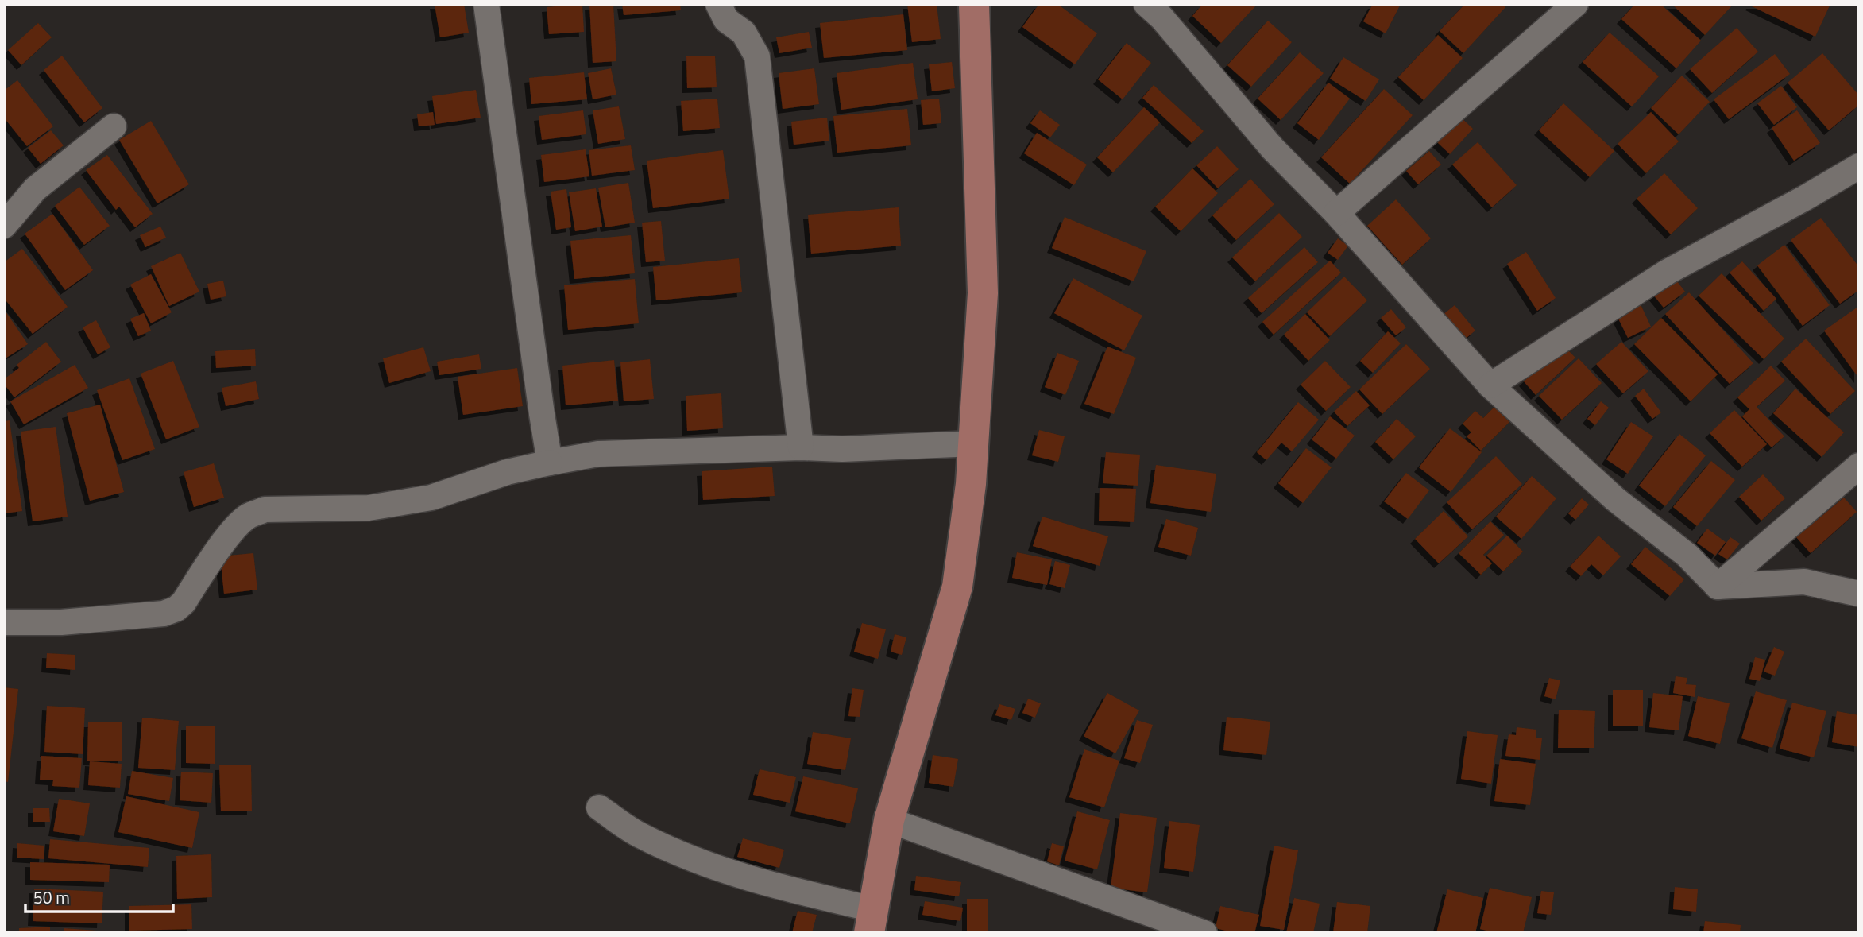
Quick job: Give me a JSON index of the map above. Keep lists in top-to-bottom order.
{
  "scale_bar": "50 m"
}
